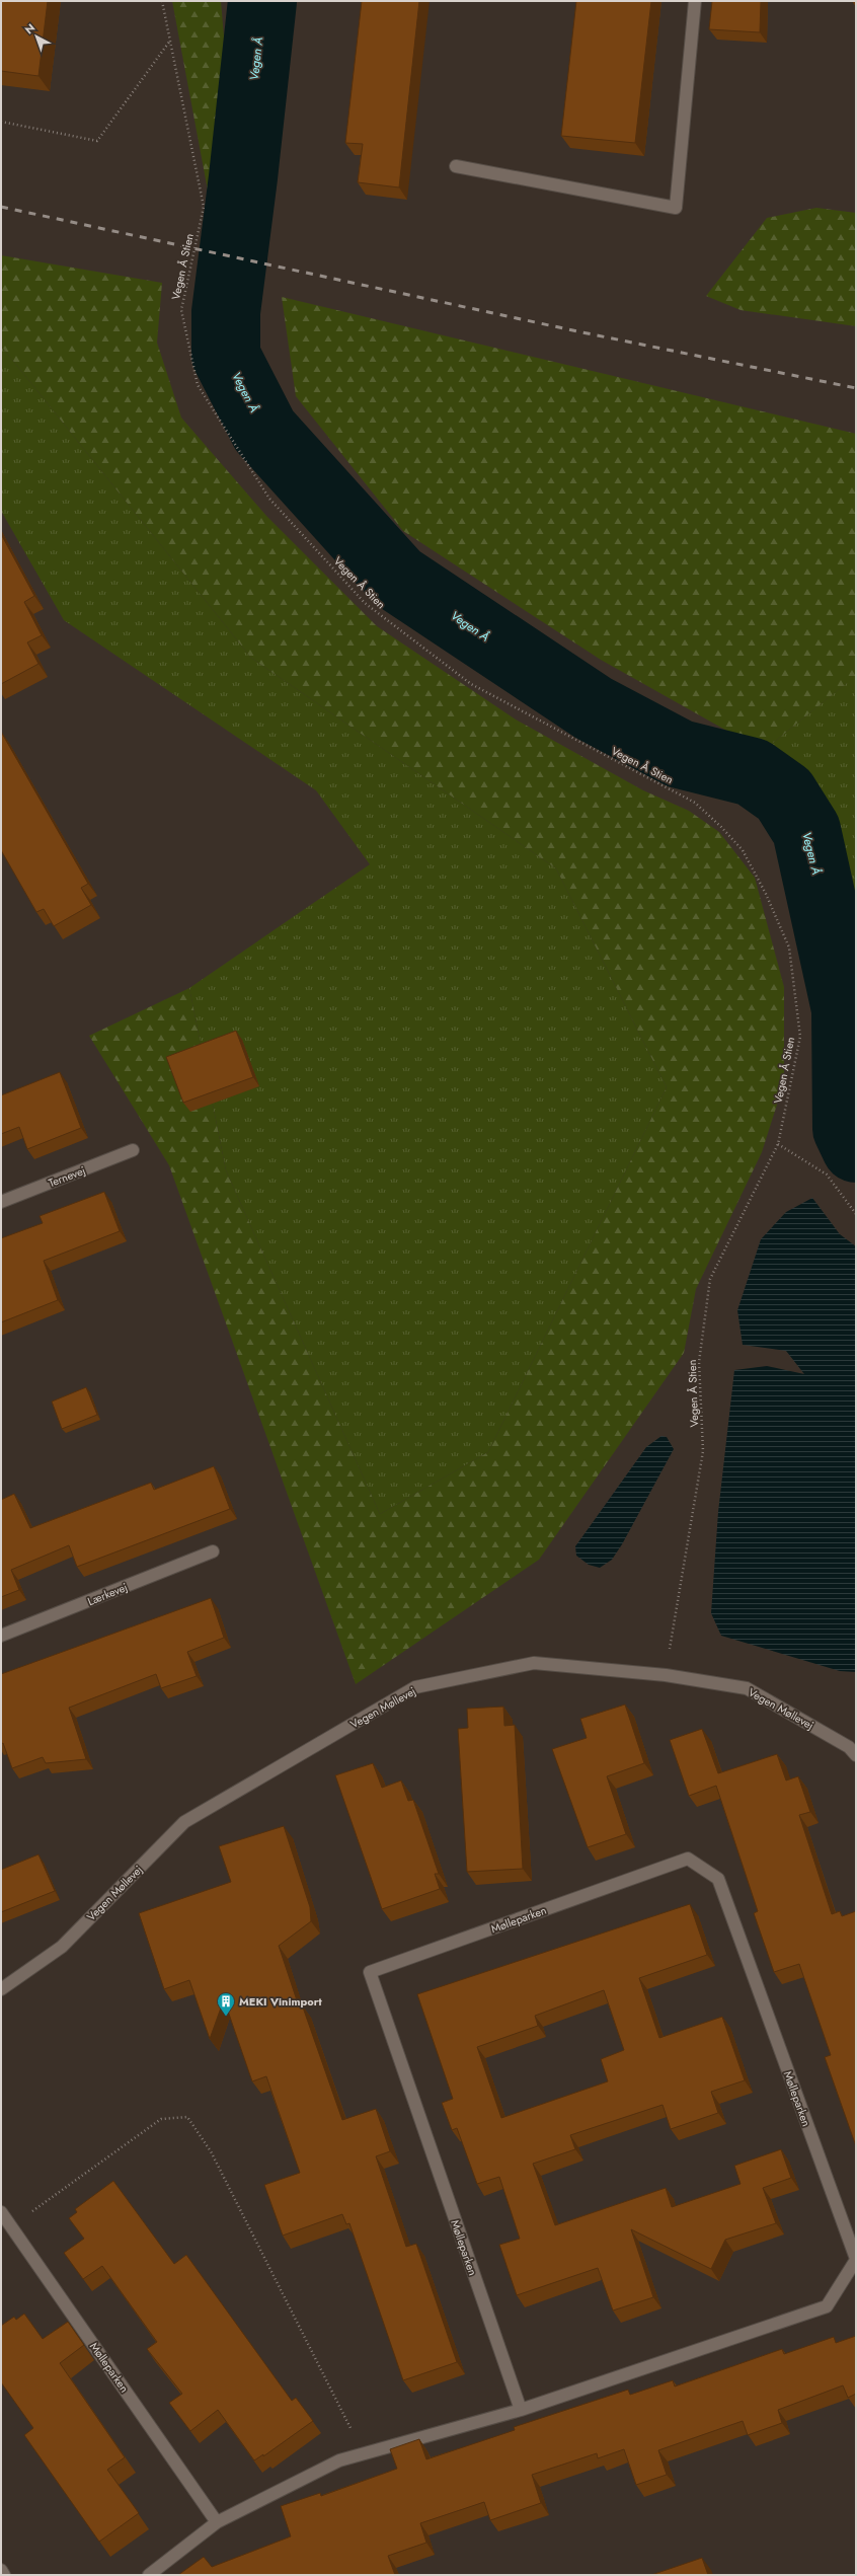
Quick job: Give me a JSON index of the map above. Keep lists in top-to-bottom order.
{
  "streets": {
    "street": [
      "Ternevej",
      "Lærkevej",
      "Vegen Møllevej",
      "Mølleparken"
    ],
    "path": ["Vegen Å Stien"]
  },
  "crossings": [
    ["Vegen Å Stien", "Vegen Møllevej"]
  ],
  "water": ["Vegen Å"],
  "places": {
    "building": ["MEKI Vinimport"]
  },
  "north": "top left"
}
